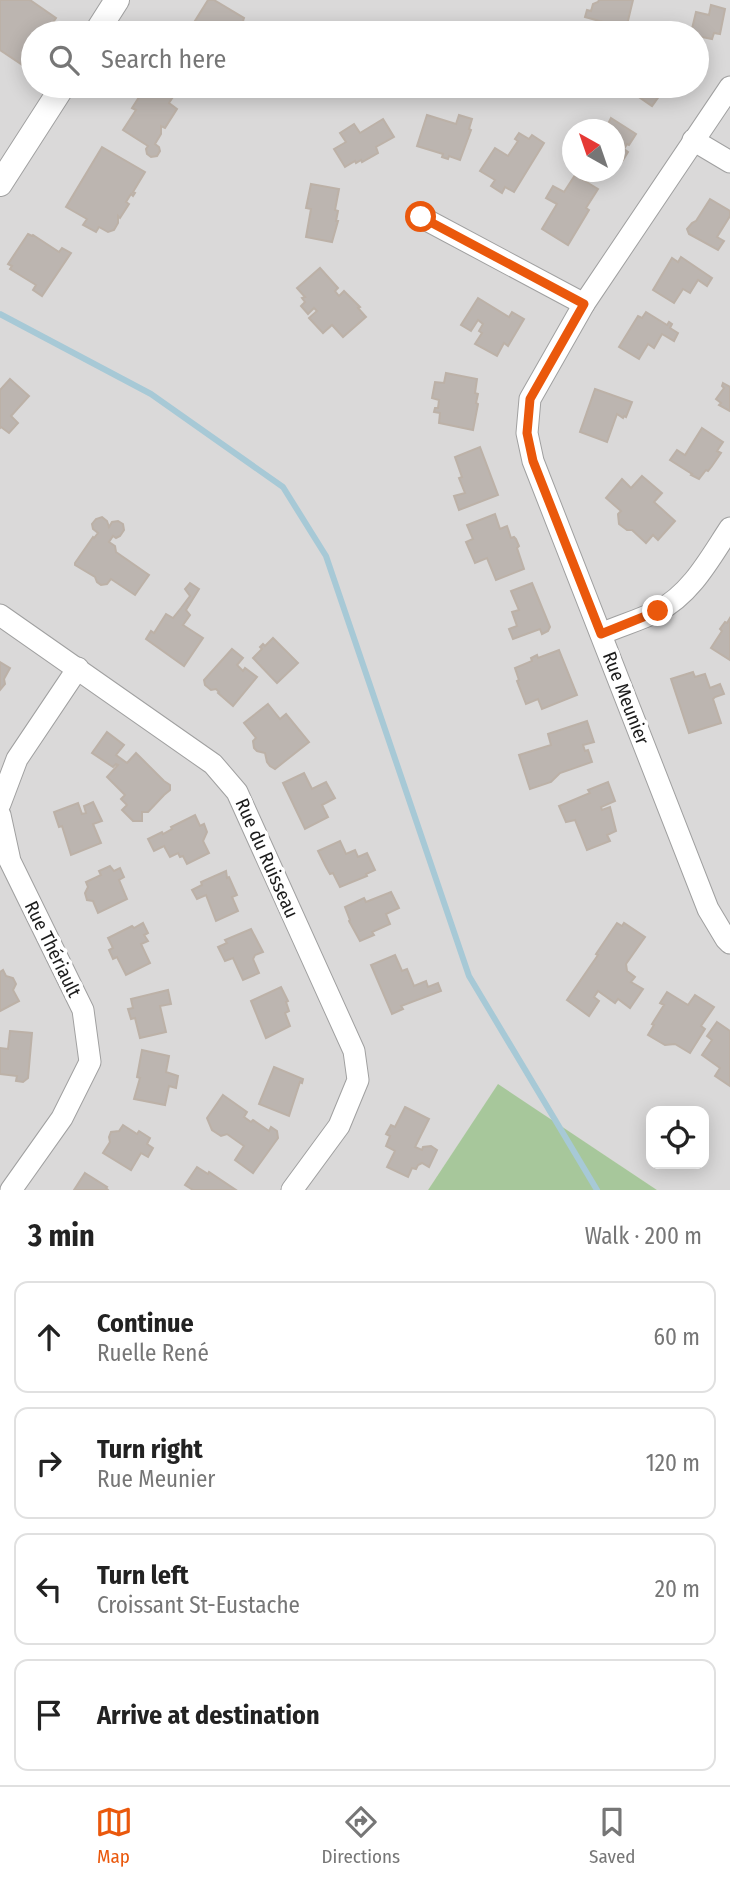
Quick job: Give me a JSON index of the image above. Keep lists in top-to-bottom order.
{
  "streets": {
    "street": ["Rue Meunier", "Rue du Ruisseau", "Rue Thériault"]
  },
  "north": "top left",
  "page": {
    "search": "Search here",
    "heading": ["3 min", "Walk · 200 m"],
    "list": [
      ["Continue", "Ruelle René", "60 m"],
      ["Turn right", "Rue Meunier", "120 m"],
      ["Turn left", "Croissant St-Eustache", "20 m"],
      "Arrive at destination"
    ],
    "nav": ["Map", "Directions", "Saved"]
  }
}
